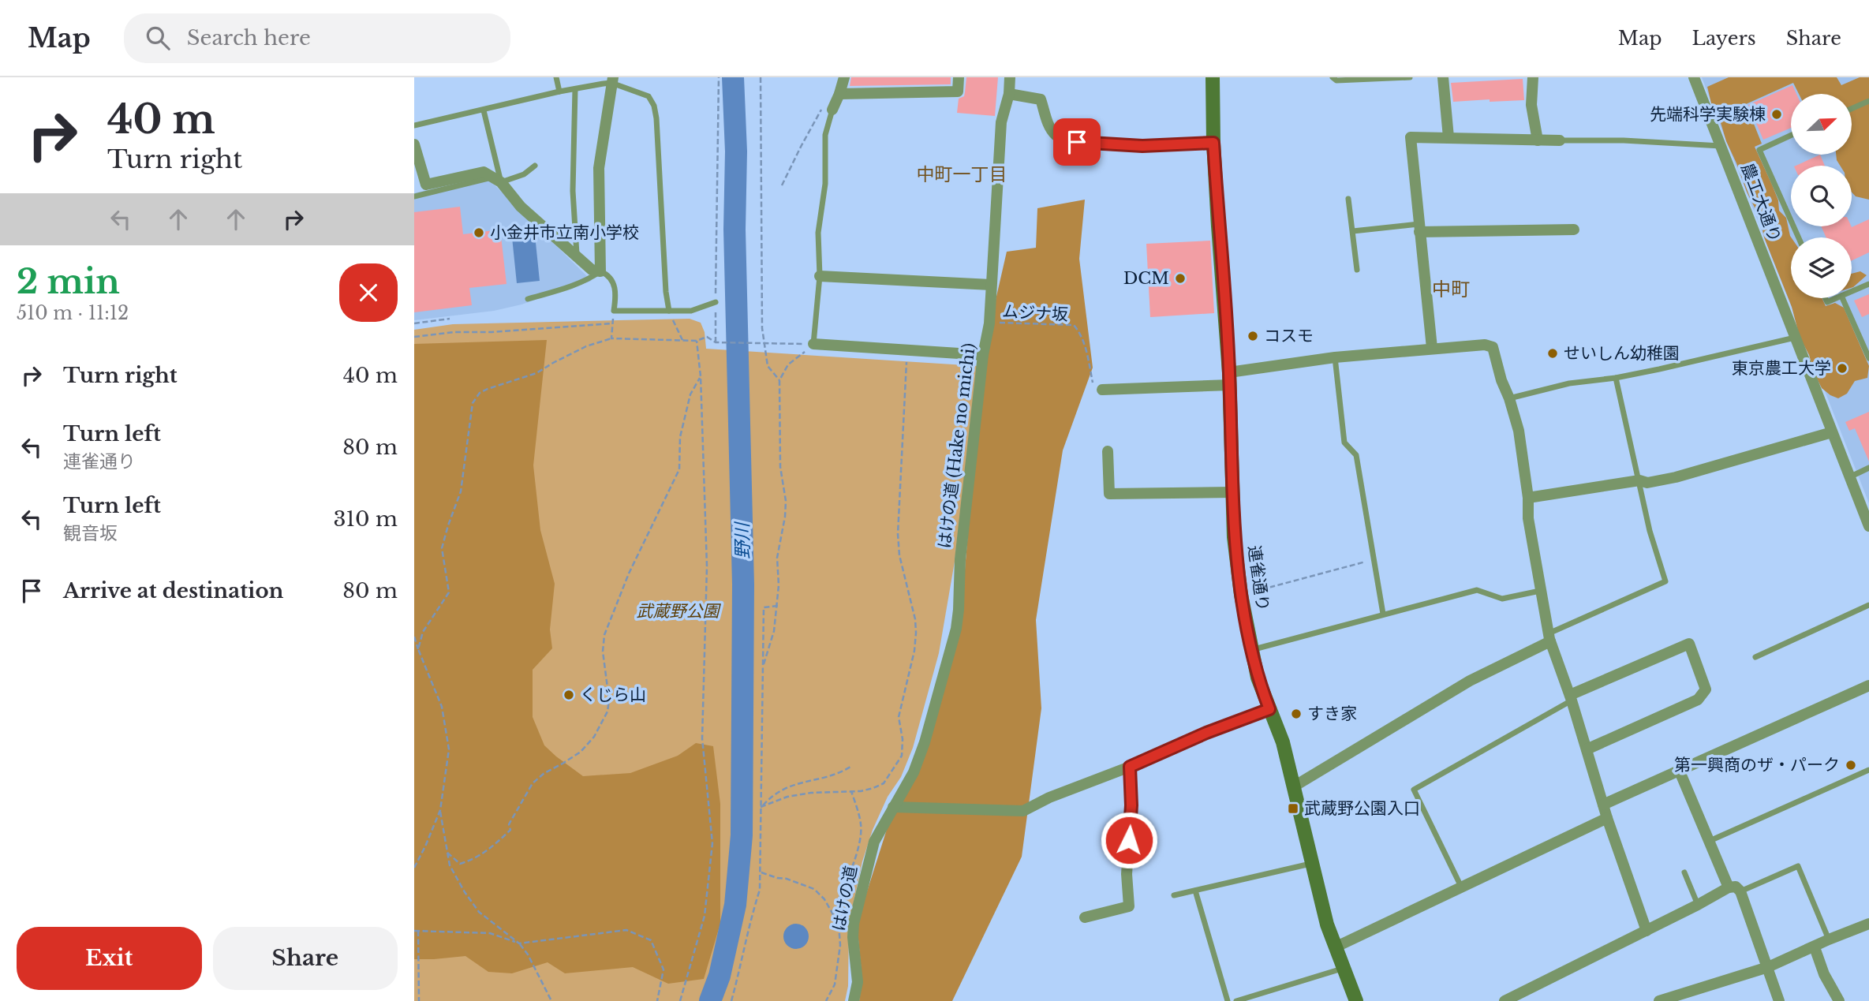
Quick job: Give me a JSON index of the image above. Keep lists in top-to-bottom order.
{
  "streets": {
    "main road": ["連雀通り"],
    "street": ["農工大通り", "はけの道 (Hake no michi)", "はけの道"],
    "path": ["ムジナ坂"]
  },
  "crossings": [
    ["ムジナ坂", "はけの道 (Hake no michi)"],
    ["はけの道 (Hake no michi)", "はけの道"]
  ],
  "districts": ["中町一丁目", "中町"],
  "water": ["野川"],
  "parks": ["武蔵野公園"],
  "places": {
    "other": [
      "先端科学実験棟",
      "小金井市立南小学校",
      "DCM",
      "コスモ",
      "せいしん幼稚園",
      "東京農工大学",
      "くじら山",
      "すき家",
      "第一興商のザ・パーク"
    ],
    "transit": ["武蔵野公園入口"]
  },
  "north": "top right",
  "page": {
    "header": "Map",
    "search": "Search here",
    "nav": ["Map", "Layers", "Share"],
    "turn": ["40 m", "Turn right"],
    "heading": ["2 min", "510 m · 11:12"],
    "list": [
      {
        "name": "Turn right",
        "value": "40 m"
      },
      {
        "name": "Turn left",
        "note": "連雀通り",
        "value": "80 m"
      },
      {
        "name": "Turn left",
        "note": "観音坂",
        "value": "310 m"
      },
      {
        "name": "Arrive at destination",
        "value": "80 m"
      }
    ],
    "buttons": ["Exit", "Share"]
  }
}
